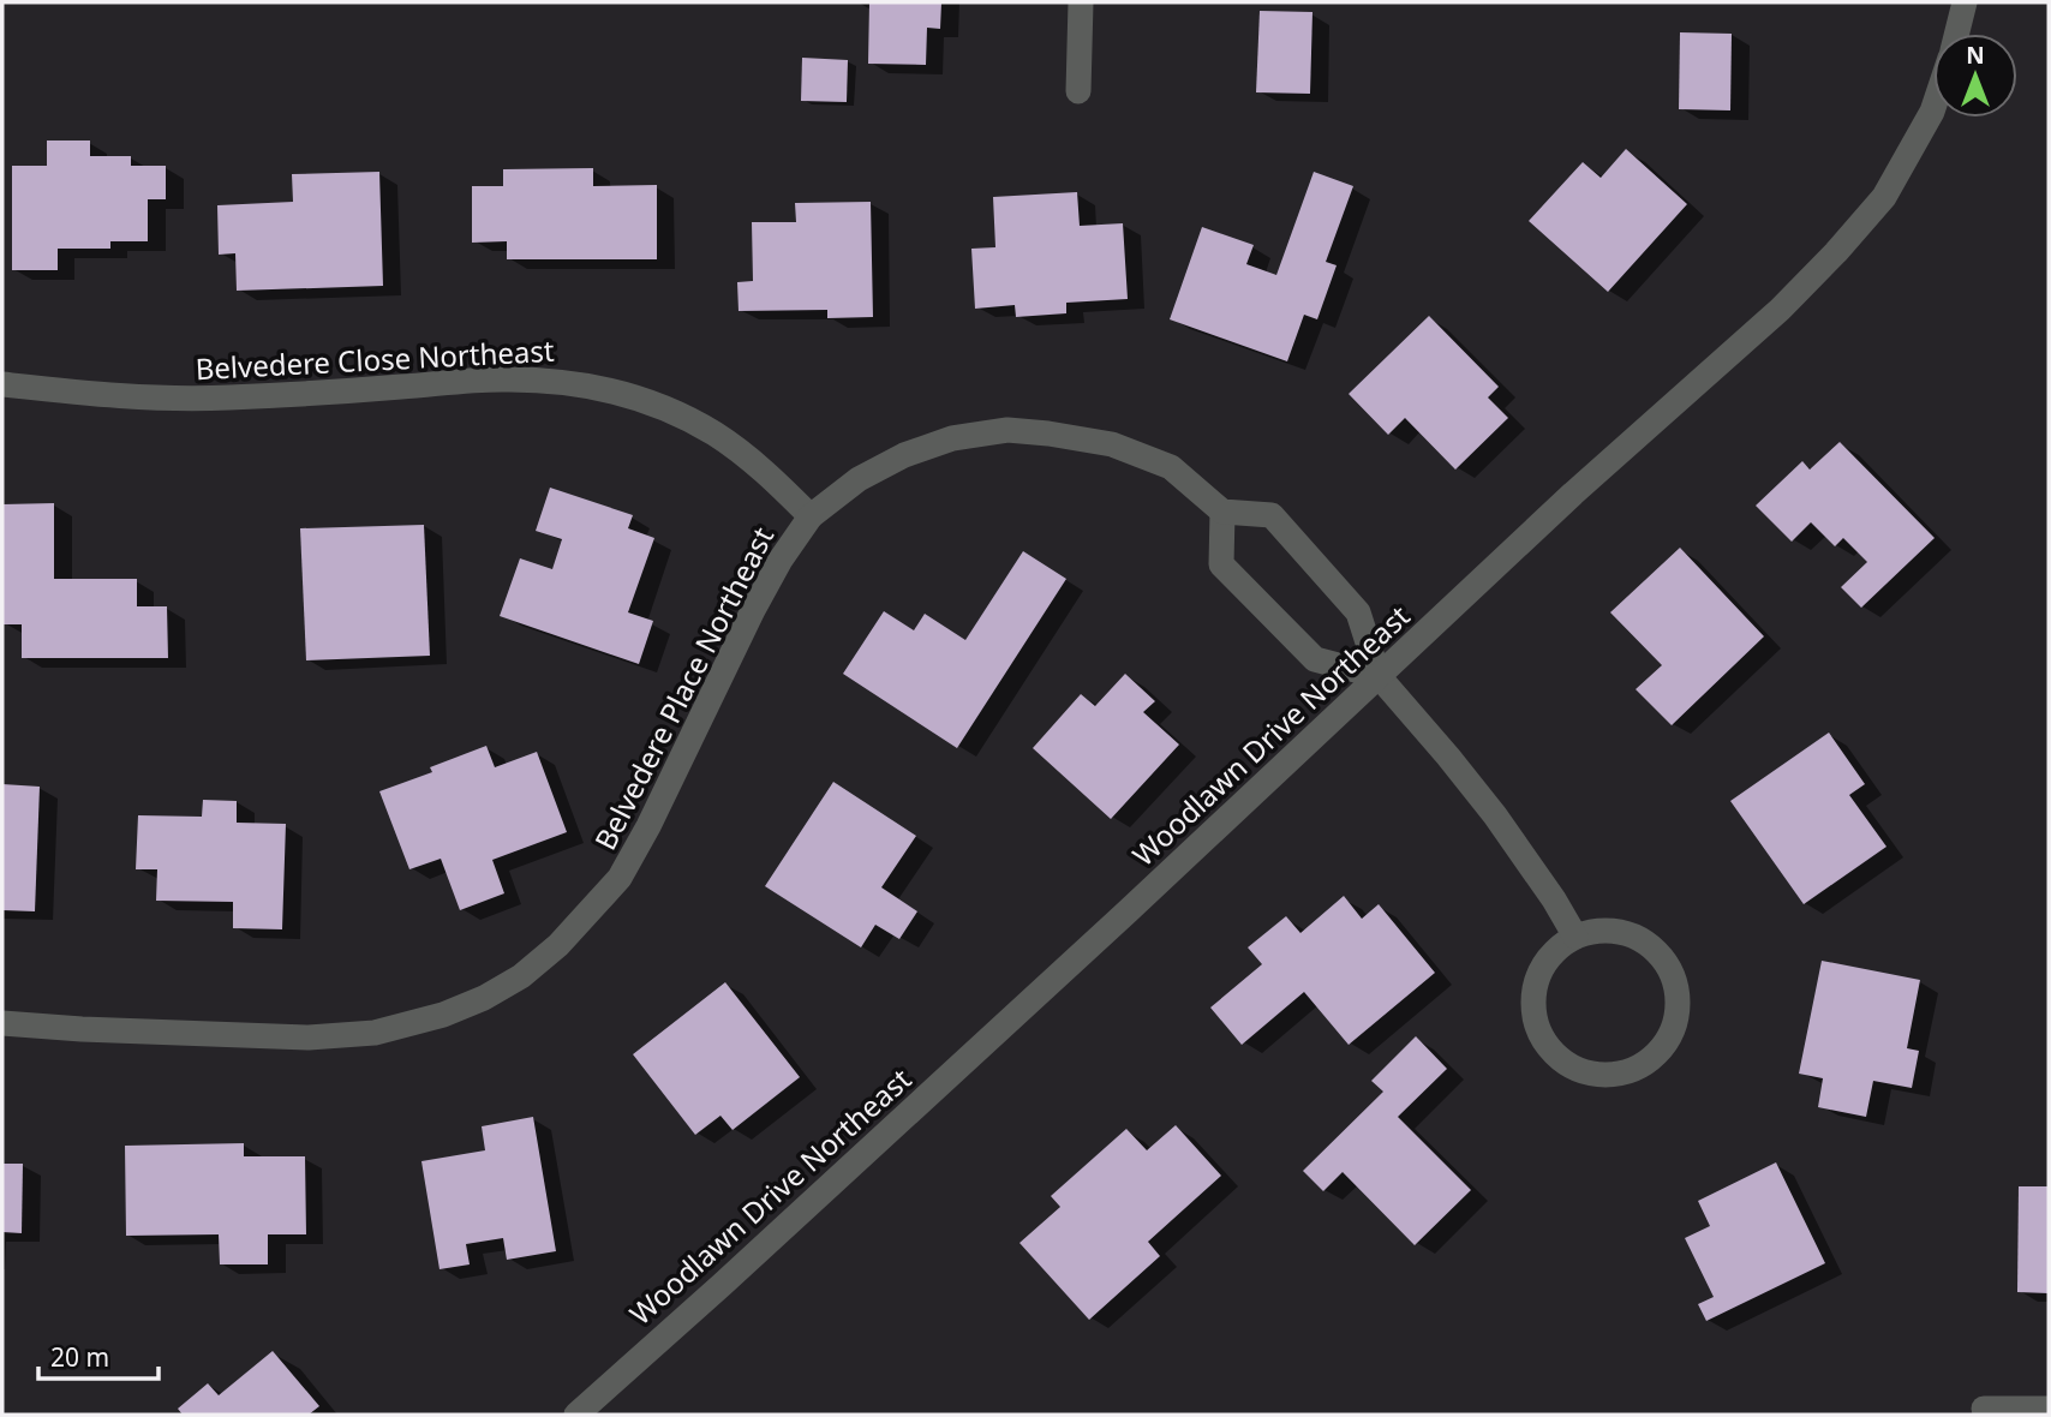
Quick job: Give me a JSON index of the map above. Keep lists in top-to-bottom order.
{
  "streets": {
    "street": ["Belvedere Close Northeast", "Belvedere Place Northeast", "Woodlawn Drive Northeast"]
  },
  "crossings": [
    ["Belvedere Close Northeast", "Belvedere Place Northeast"]
  ],
  "scale_bar": "20 m",
  "north": "top"
}
